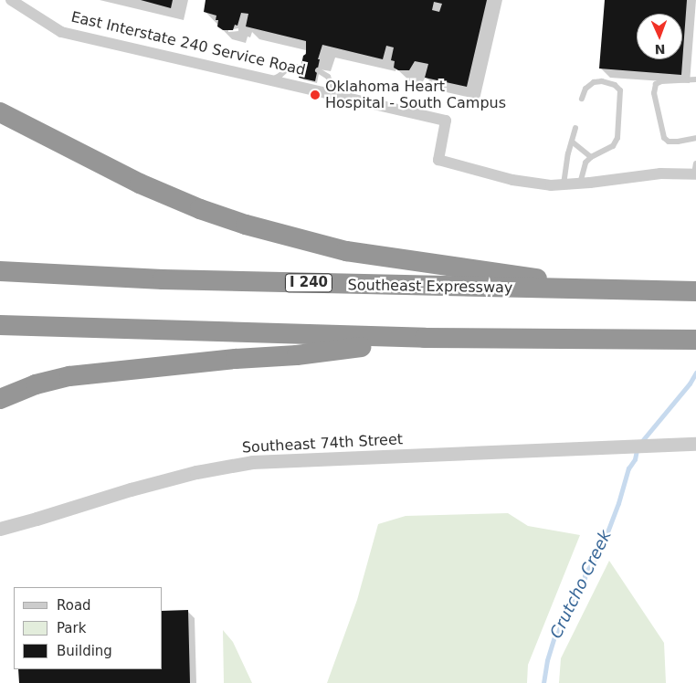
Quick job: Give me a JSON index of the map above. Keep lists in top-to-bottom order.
{
  "streets": {
    "highway": ["I 240", "Southeast Expressway"],
    "street": ["East Interstate 240 Service Road", "Southeast 74th Street"]
  },
  "water": ["Crutcho Creek"],
  "places": ["Oklahoma Heart Hospital - South Campus"],
  "legend": ["Road", "Park", "Building"],
  "north": "bottom"
}
